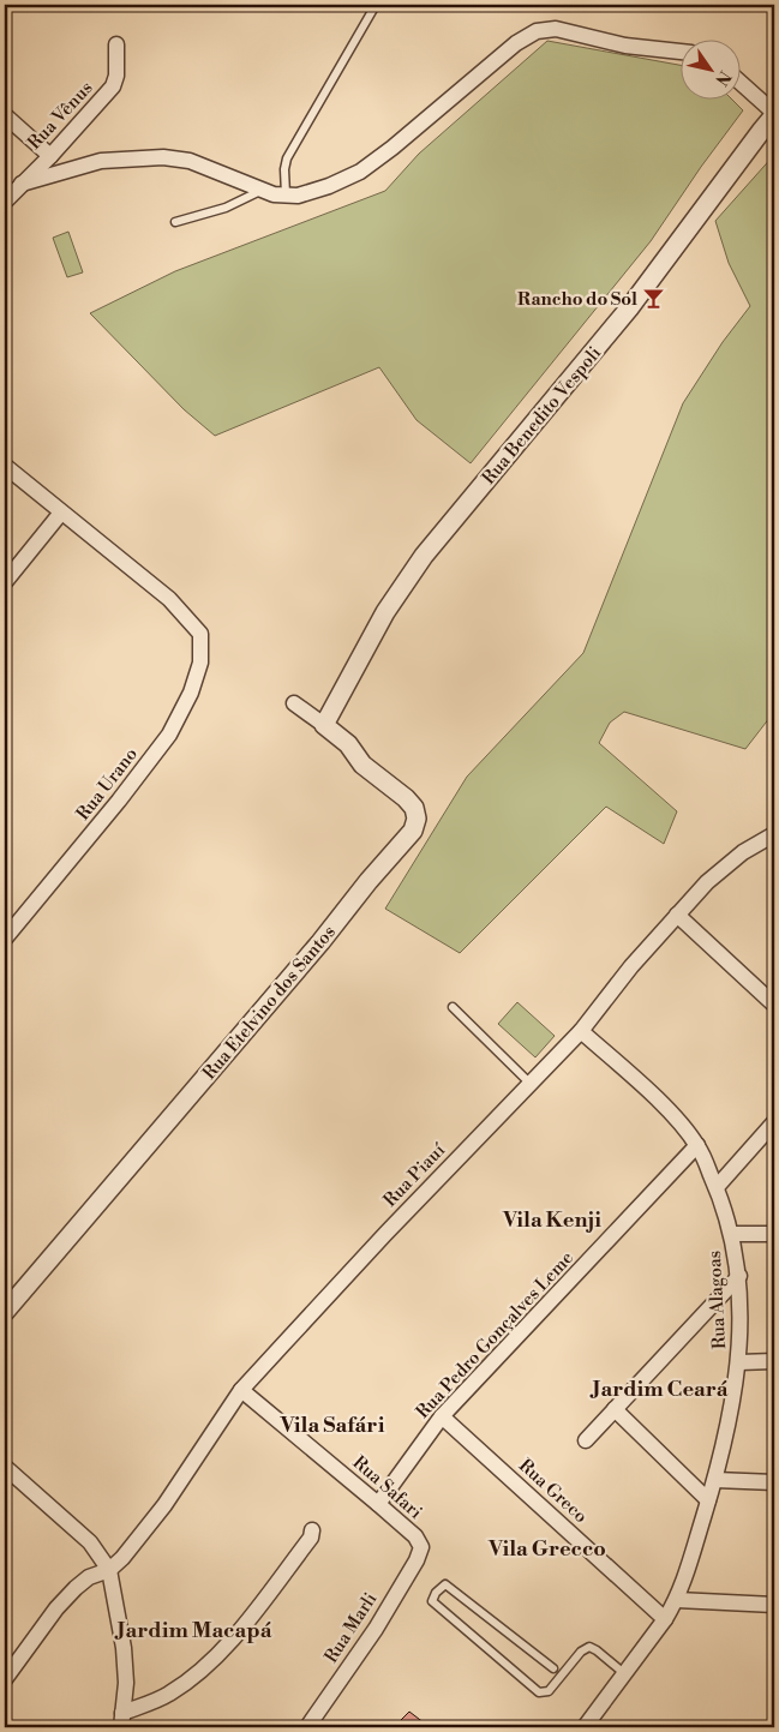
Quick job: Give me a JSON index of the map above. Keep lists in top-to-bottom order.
{
  "streets": {
    "street": [
      "Rua Vênus",
      "Rua Benedito Vespoli",
      "Rua Urano",
      "Rua Etelvino dos Santos",
      "Rua Piauí",
      "Rua Alagoas",
      "Rua Pedro Gonçalves Leme",
      "Rua Safari",
      "Rua Greco",
      "Rua Marli"
    ]
  },
  "crossings": [
    ["Rua Benedito Vespoli", "Rua Etelvino dos Santos"],
    ["Rua Piauí", "Rua Alagoas"],
    ["Rua Piauí", "Rua Safari"],
    ["Rua Alagoas", "Rua Pedro Gonçalves Leme"],
    ["Rua Alagoas", "Rua Greco"],
    ["Rua Pedro Gonçalves Leme", "Rua Safari"],
    ["Rua Pedro Gonçalves Leme", "Rua Greco"],
    ["Rua Safari", "Rua Marli"]
  ],
  "districts": [
    "Vila Kenji",
    "Jardim Ceará",
    "Vila Safári",
    "Vila Grecco",
    "Jardim Macapá"
  ],
  "places": {
    "bar": ["Rancho do Sol"]
  },
  "north": "bottom right"
}
